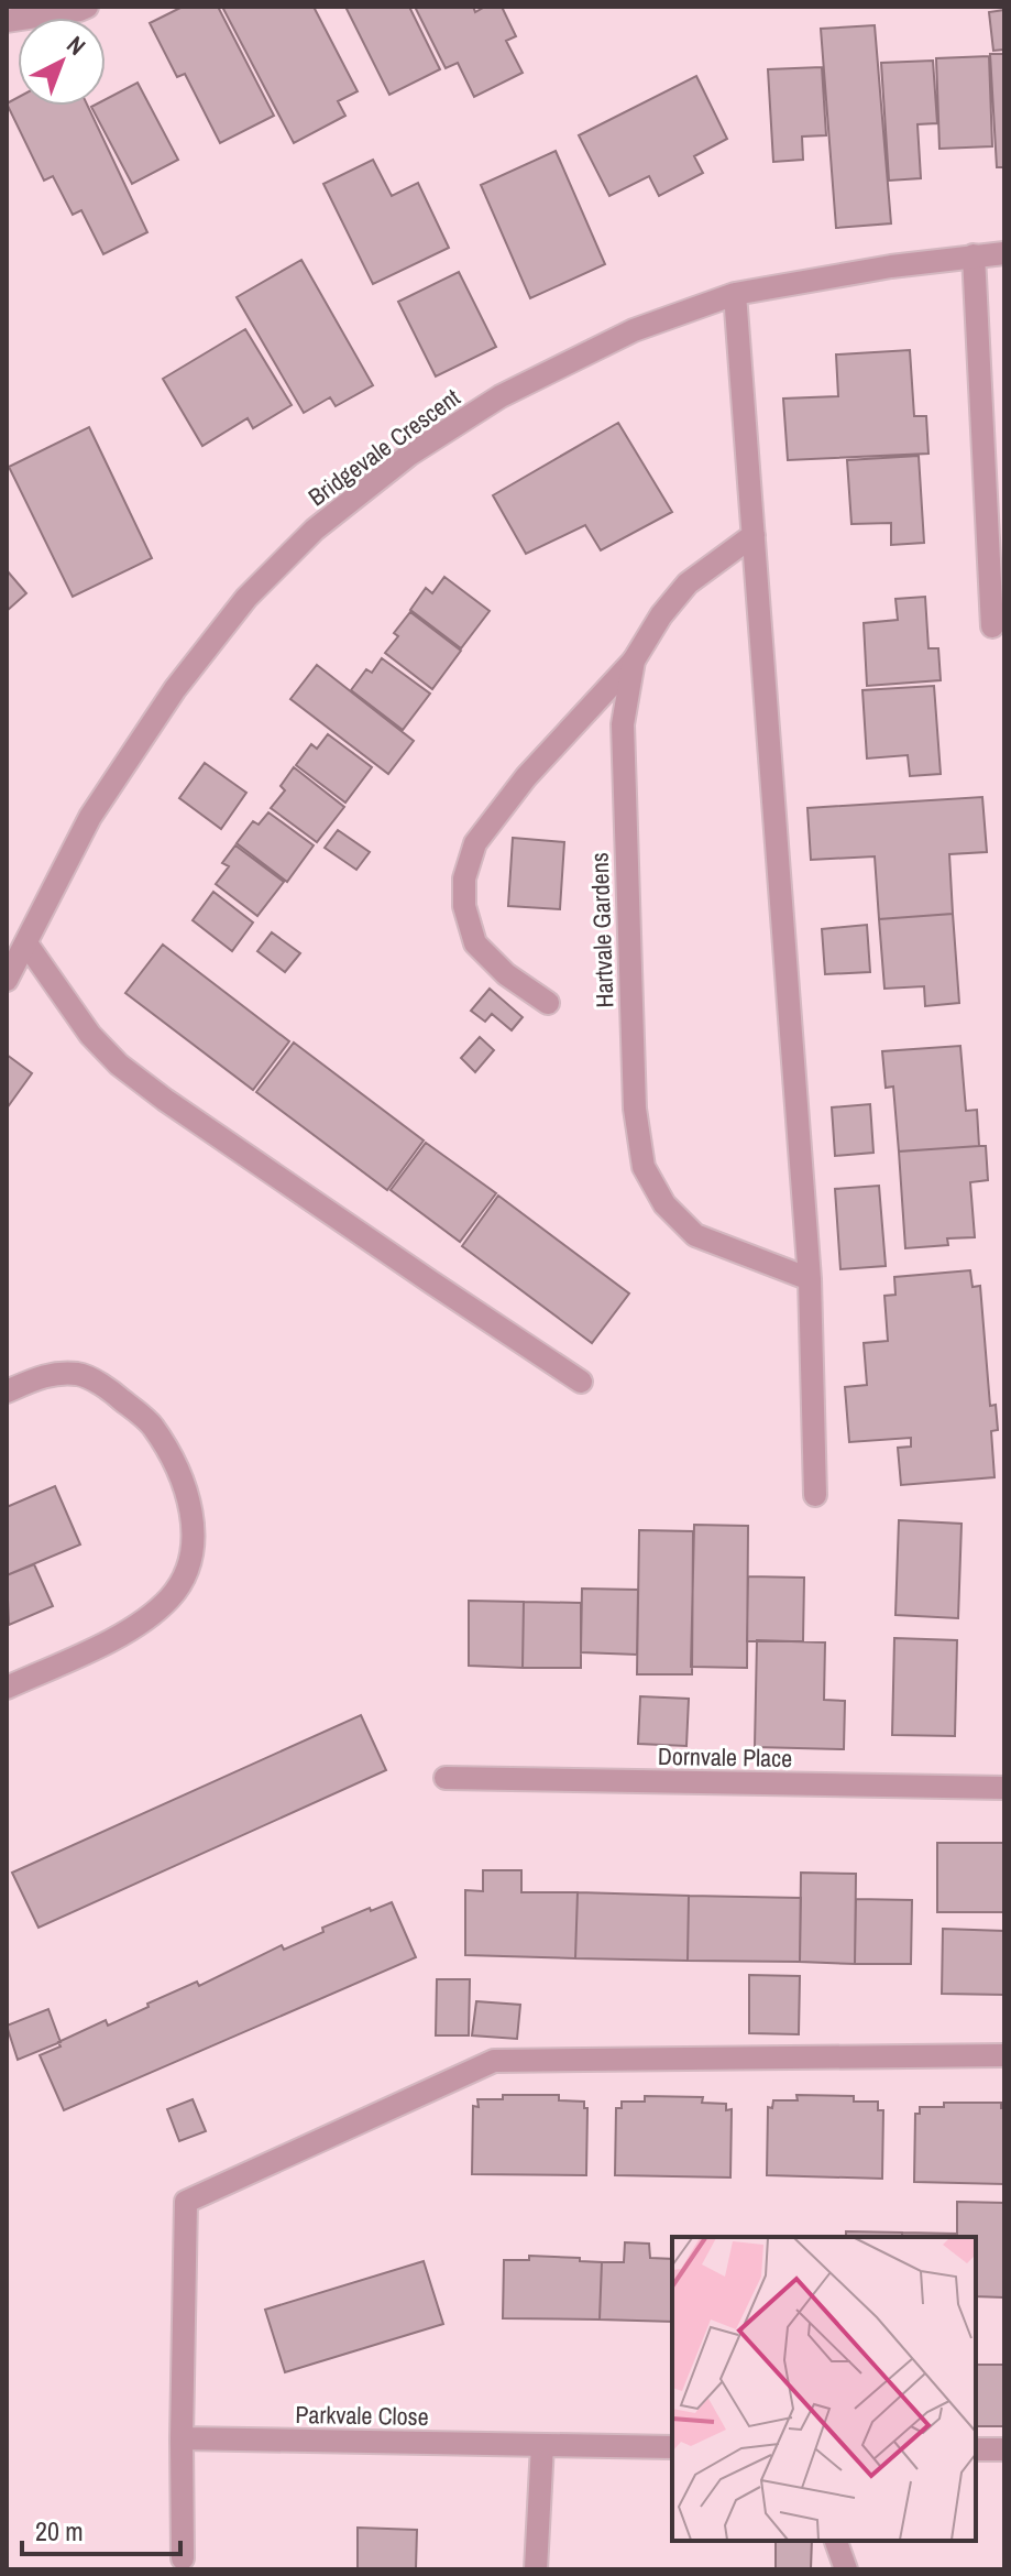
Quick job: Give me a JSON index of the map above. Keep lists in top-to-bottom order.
{
  "streets": {
    "street": [
      "Bridgevale Crescent",
      "Hartvale Gardens",
      "Dornvale Place",
      "Parkvale Close"
    ]
  },
  "scale_bar": "20 m",
  "north": "top right"
}
